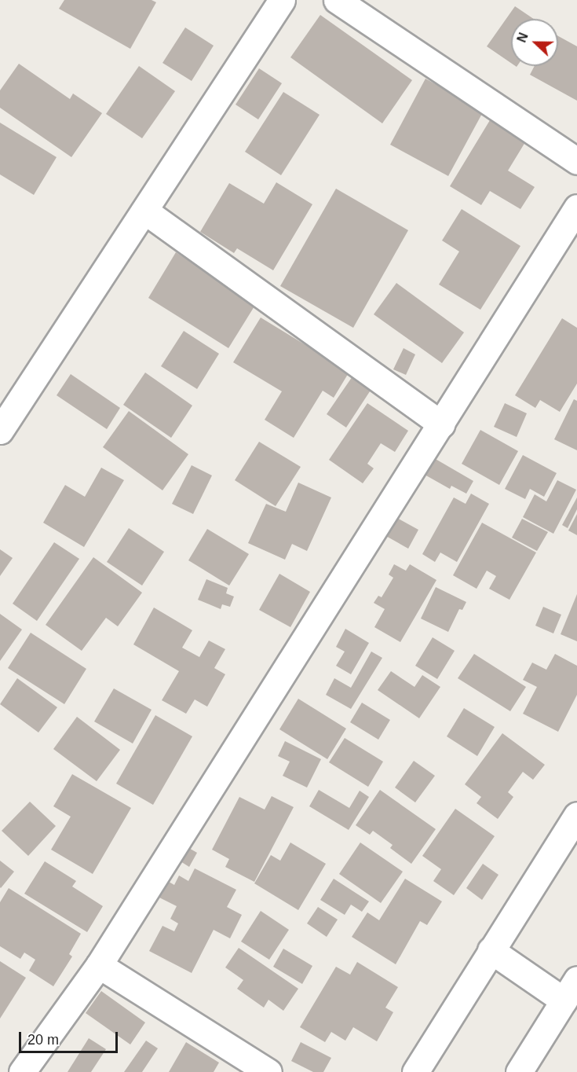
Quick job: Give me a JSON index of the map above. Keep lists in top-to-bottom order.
{
  "scale_bar": "20 m",
  "north": "left"
}
